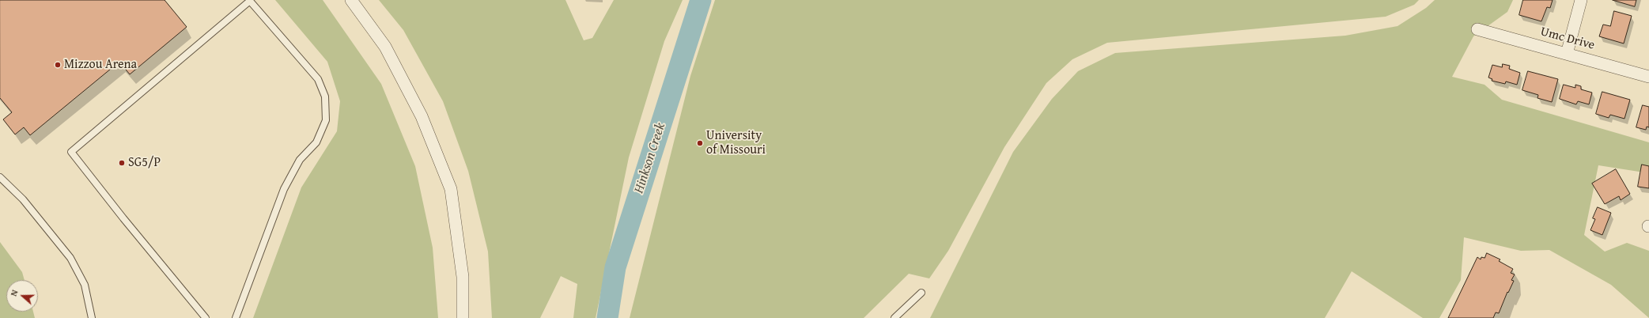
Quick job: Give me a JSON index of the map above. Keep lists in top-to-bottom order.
{
  "streets": {
    "street": ["Umc Drive"]
  },
  "water": ["Hinkson Creek"],
  "places": ["Mizzou Arena", "University of Missouri", "SG5/P"],
  "north": "left"
}
